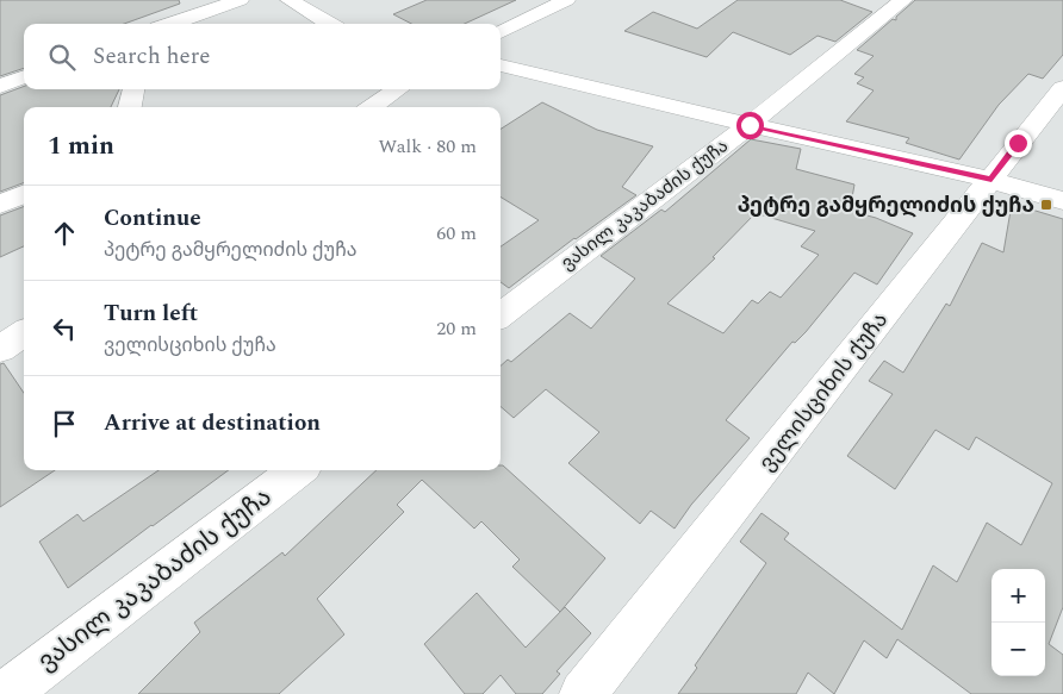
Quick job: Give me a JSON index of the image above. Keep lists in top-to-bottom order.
{
  "streets": {
    "street": ["ვასილ კაკაბაძის ქუჩა", "ველისციხის ქუჩა"]
  },
  "places": {
    "transit": ["პეტრე გამყრელიძის ქუჩა"]
  },
  "page": {
    "search": "Search here",
    "heading": ["1 min", "Walk · 80 m"],
    "list": [
      ["Continue", "პეტრე გამყრელიძის ქუჩა", "60 m"],
      ["Turn left", "ველისციხის ქუჩა", "20 m"],
      "Arrive at destination"
    ],
    "map_buttons": ["+", "−"]
  }
}
